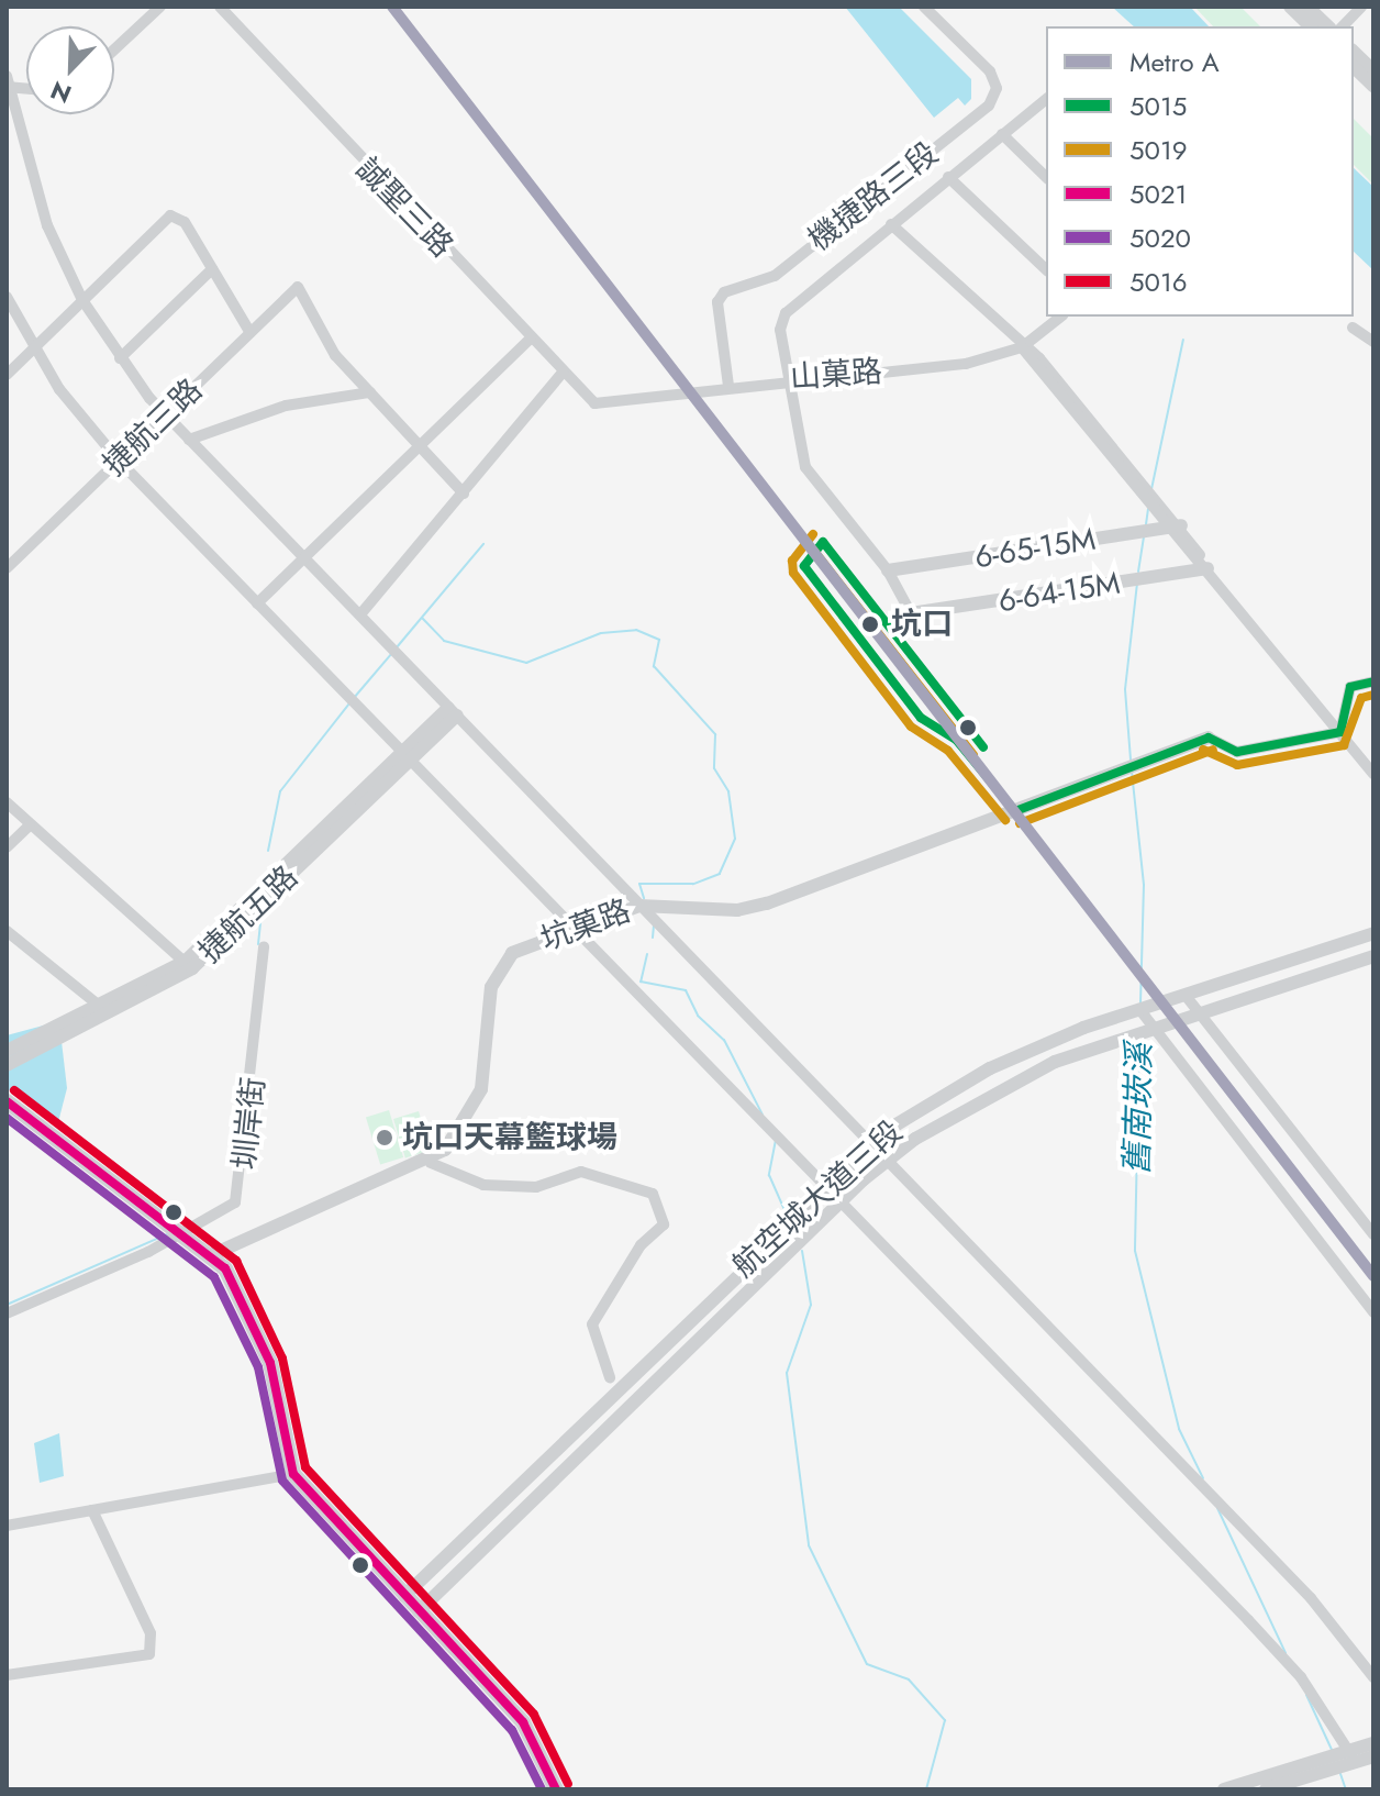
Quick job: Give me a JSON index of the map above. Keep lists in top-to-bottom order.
{
  "streets": {
    "street": [
      "機捷路三段",
      "誠聖三路",
      "山菓路",
      "捷航三路",
      "6-65-15M",
      "6-64-15M",
      "捷航五路",
      "坑菓路",
      "圳岸街",
      "航空城大道三段"
    ]
  },
  "crossings": [
    ["機捷路三段", "山菓路"],
    ["誠聖三路", "山菓路"]
  ],
  "water": ["舊南崁溪"],
  "places": ["坑口", "坑口天幕籃球場"],
  "lines": [
    "metro line A",
    "transit line 5019",
    "transit line 5015",
    "transit line 5016",
    "transit line 5021",
    "transit line 5020"
  ],
  "legend": [
    "Metro A",
    "5015",
    "5019",
    "5021",
    "5020",
    "5016"
  ],
  "north": "bottom left"
}
